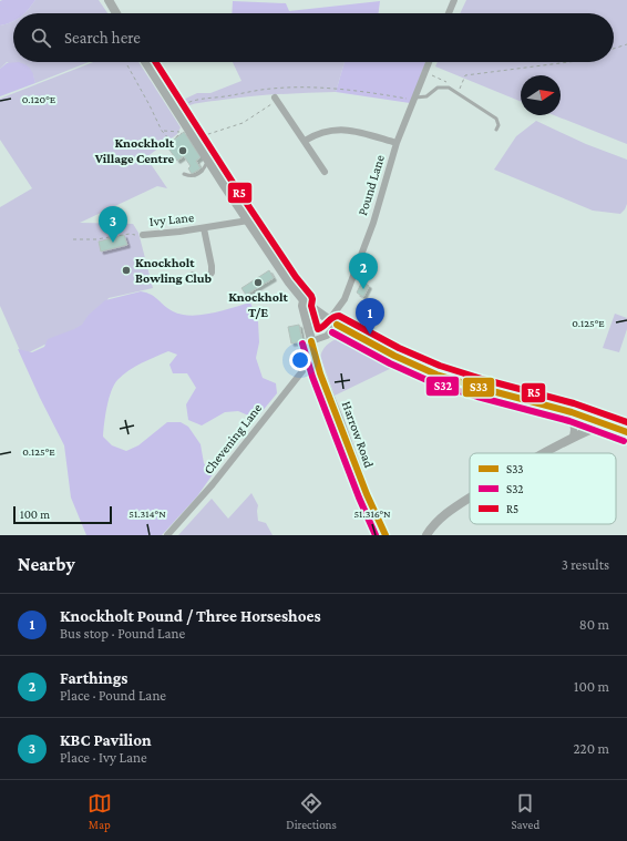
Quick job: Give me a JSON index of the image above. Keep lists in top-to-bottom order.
{
  "streets": {
    "street": [
      "Pound Lane",
      "Ivy Lane",
      "Harrow Road",
      "Chevening Lane"
    ]
  },
  "crossings": [
    ["Pound Lane", "Harrow Road"],
    ["Harrow Road", "Chevening Lane"]
  ],
  "places": ["Knockholt Village Centre", "Knockholt Bowling Club", "Knockholt T/E"],
  "lines": ["transit line R5", "transit line S33", "transit line S32"],
  "legend": ["S33", "S32", "R5"],
  "scale_bar": "100 m",
  "north": "right",
  "page": {
    "search": "Search here",
    "pins": ["3", "2", "1"],
    "scale": "100 m",
    "heading": ["Nearby", "3 results"],
    "list": [
      {
        "mark": "1",
        "name": "Knockholt Pound / Three Horseshoes",
        "note": "Bus stop · Pound Lane",
        "value": "80 m"
      },
      {
        "mark": "2",
        "name": "Farthings",
        "note": "Place · Pound Lane",
        "value": "100 m"
      },
      {
        "mark": "3",
        "name": "KBC Pavilion",
        "note": "Place · Ivy Lane",
        "value": "220 m"
      }
    ],
    "nav": ["Map", "Directions", "Saved"]
  },
  "coordinates": [
    "0.120°E",
    "0.125°E",
    "51.314°N",
    "51.316°N"
  ]
}
